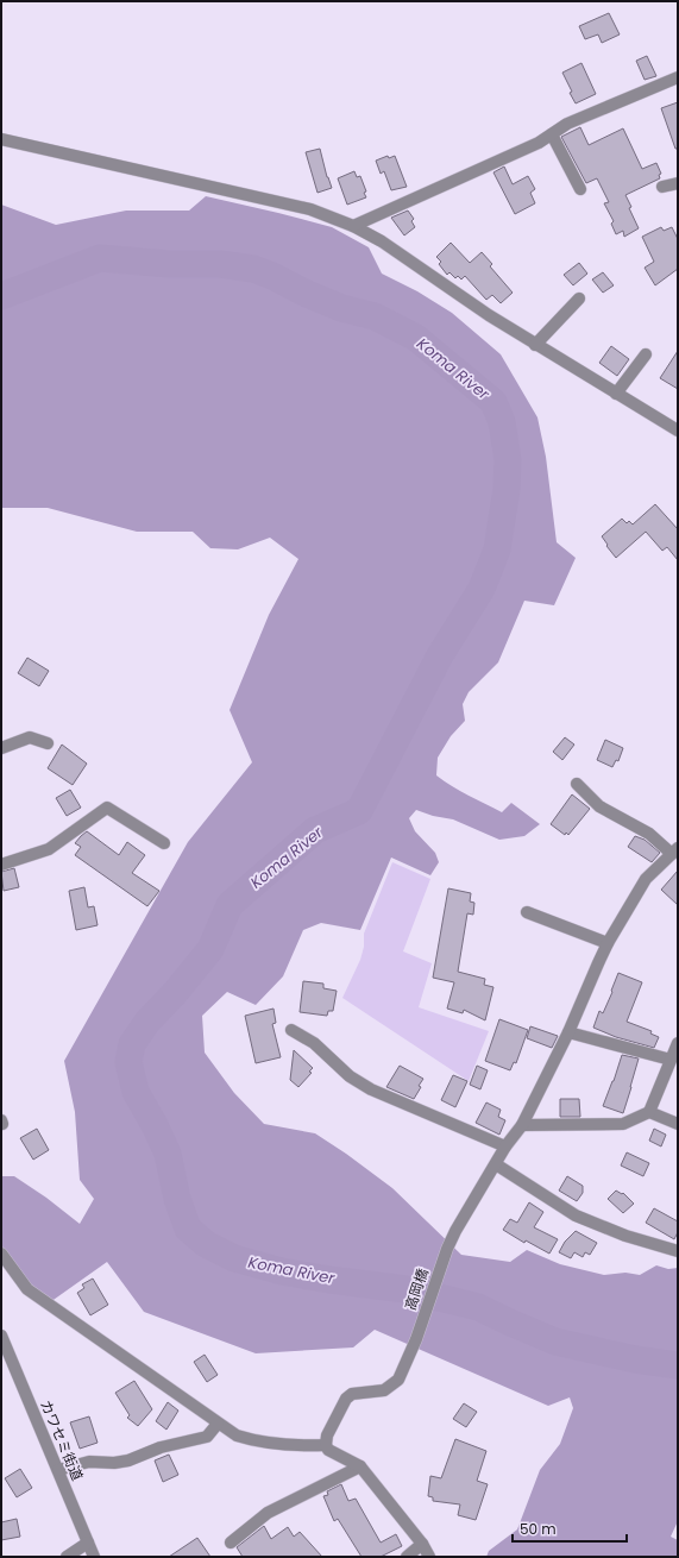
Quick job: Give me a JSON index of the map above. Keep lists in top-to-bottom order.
{
  "streets": {
    "street": ["高岡橋", "カワセミ街道"]
  },
  "water": ["Koma River"],
  "scale_bar": "50 m"
}
